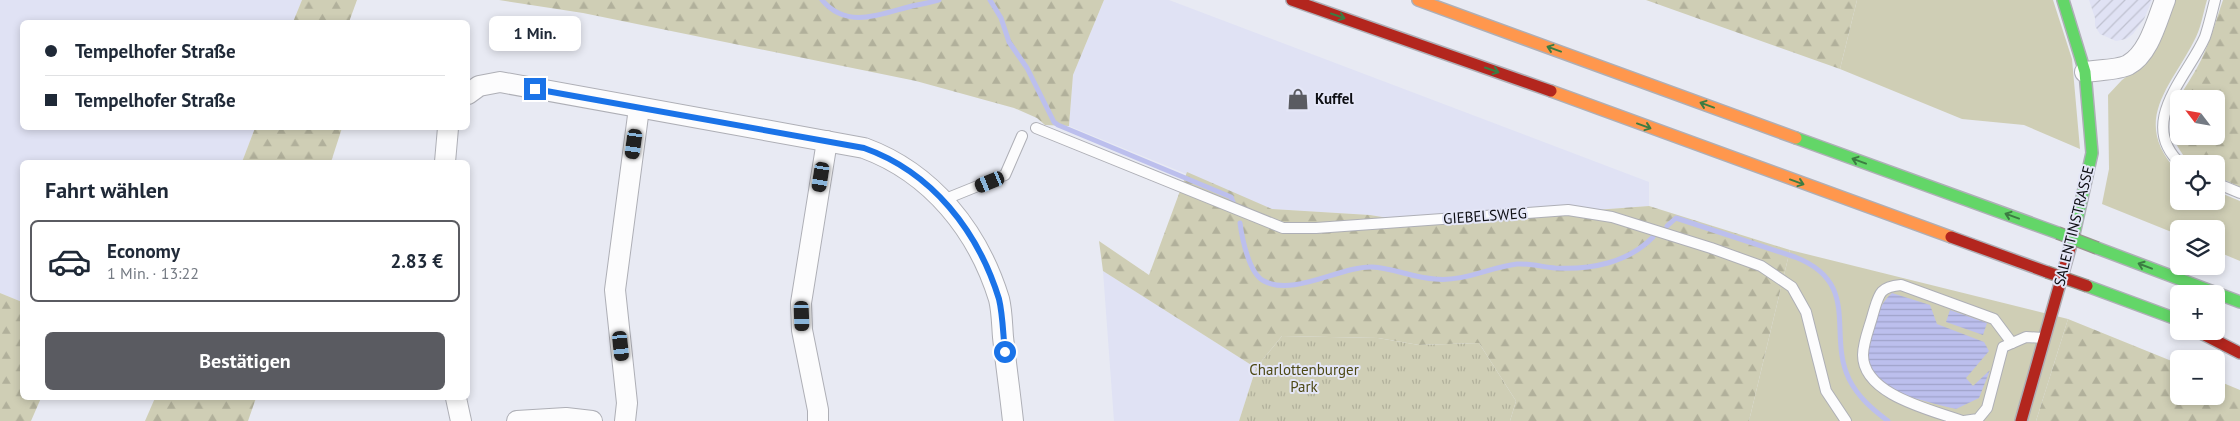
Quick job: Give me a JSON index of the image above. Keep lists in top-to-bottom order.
{
  "streets": {
    "main road": ["SALENTINSTRASSE"],
    "lane": ["GIEBELSWEG"]
  },
  "parks": ["Charlottenburger Park"],
  "places": {
    "shop": ["Kuffel"]
  },
  "north": "top left",
  "page": {
    "bubble": "1 Min.",
    "banner": ["Tempelhofer Straße", "Tempelhofer Straße"],
    "map_buttons": ["+", "−"],
    "heading": "Fahrt wählen",
    "list": [
      {
        "name": "Economy",
        "note": "1 Min. · 13:22",
        "value": "2.83 €"
      }
    ],
    "buttons": "Bestätigen"
  }
}
